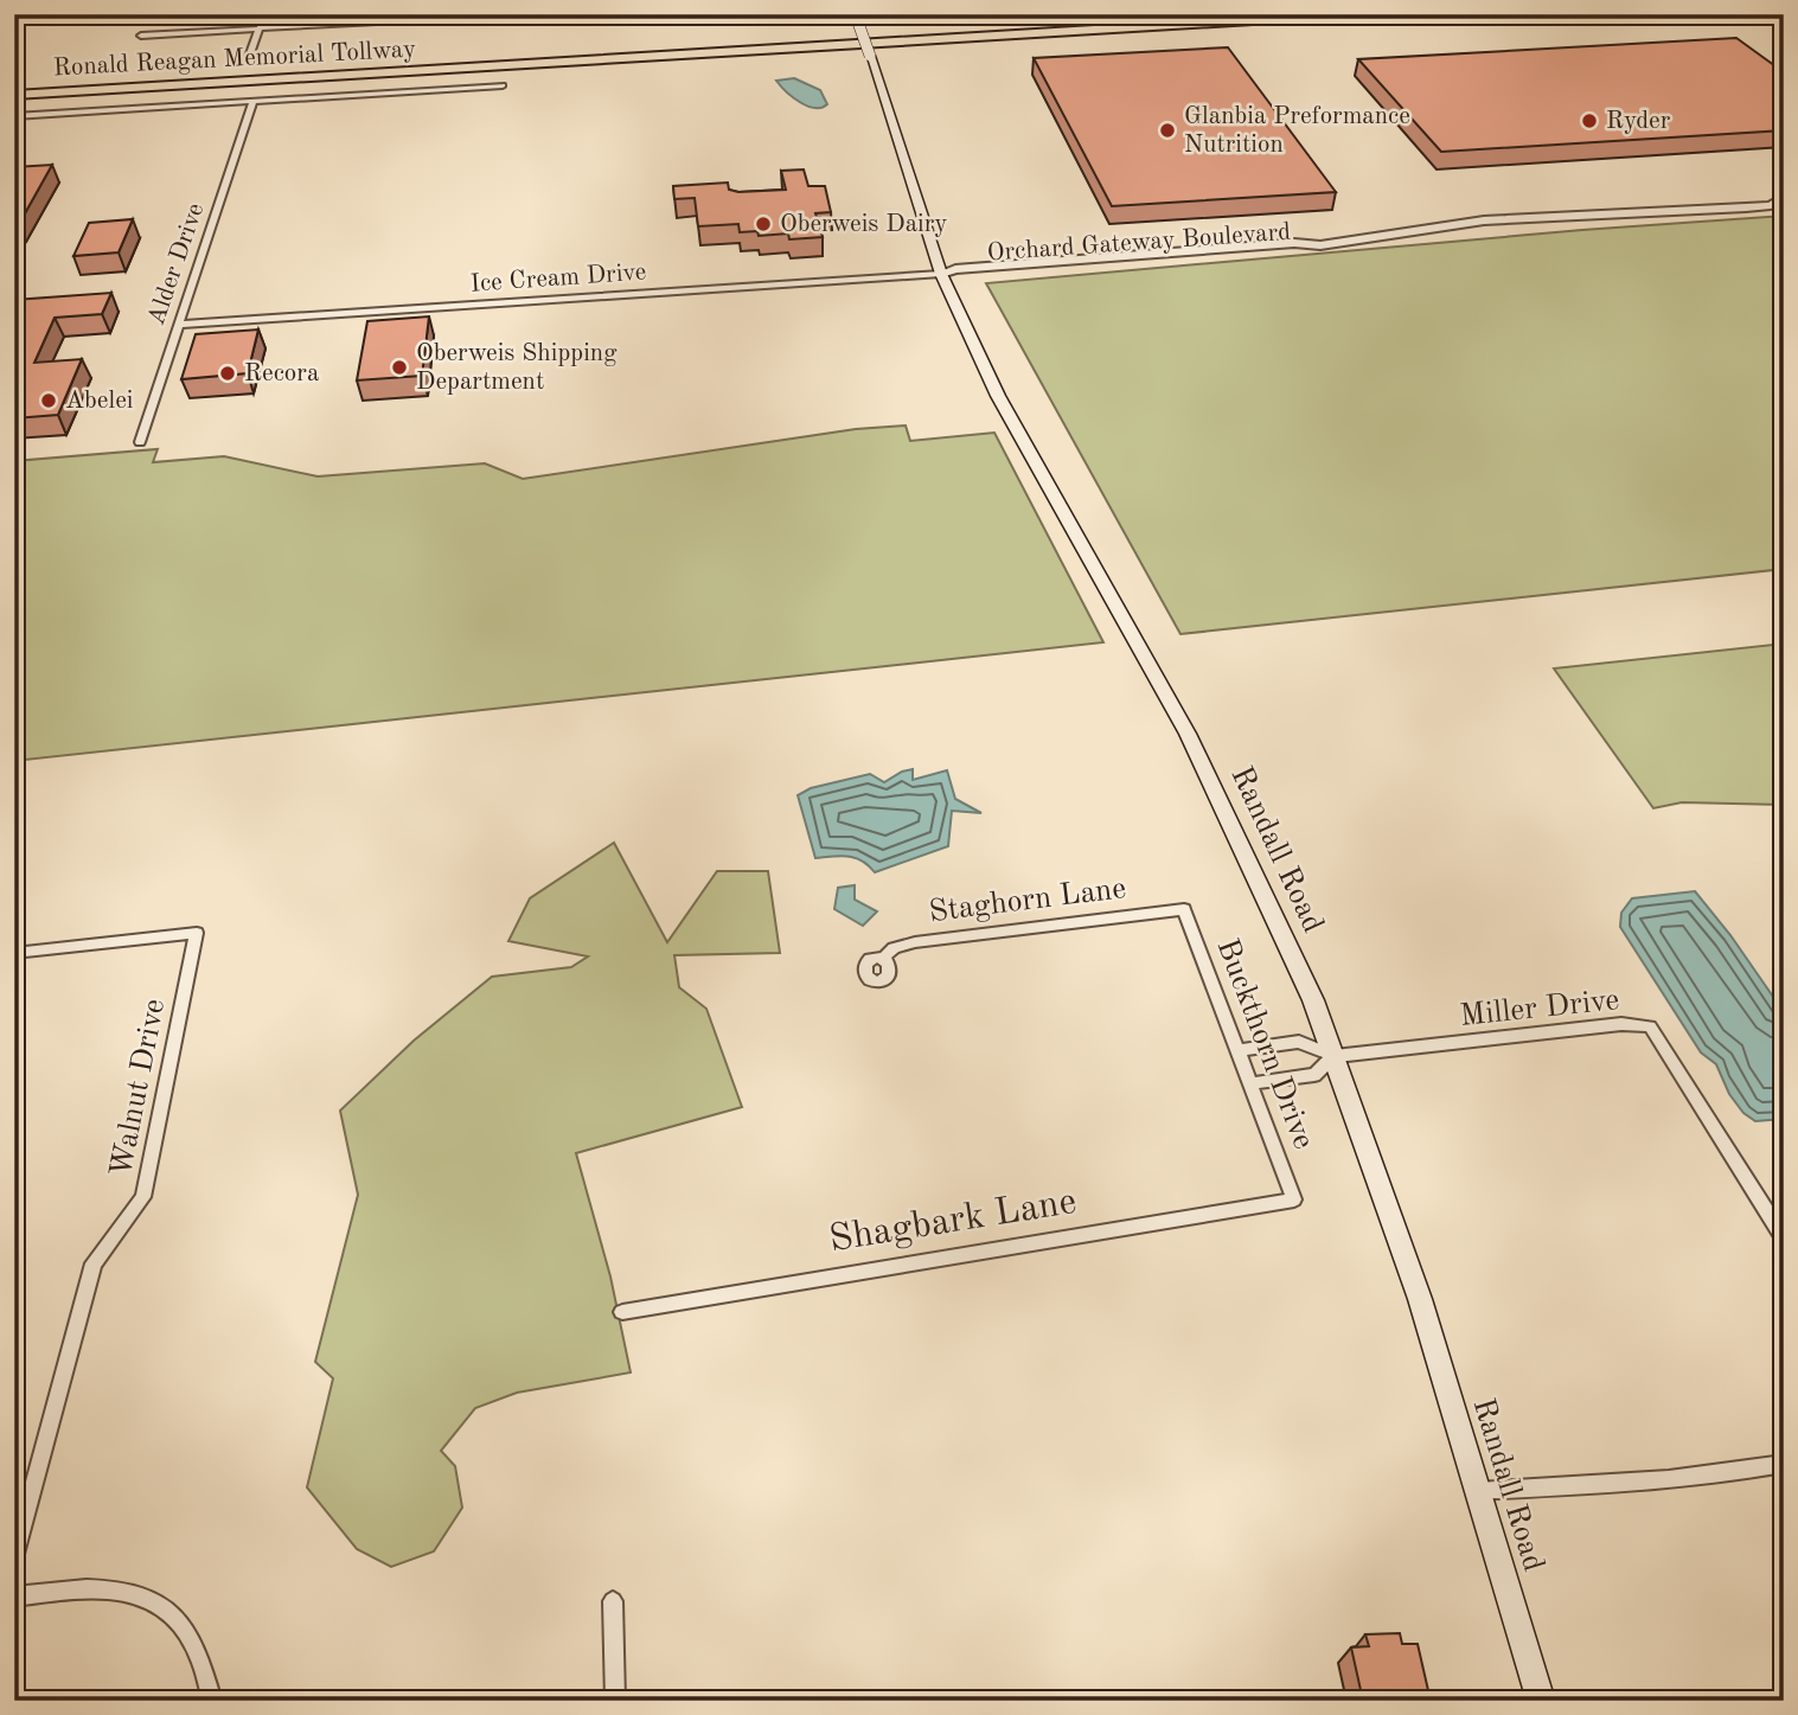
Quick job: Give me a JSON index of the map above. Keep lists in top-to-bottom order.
{
  "streets": {
    "highway": ["Ronald Reagan Memorial Tollway"],
    "main road": ["Randall Road"],
    "street": [
      "Orchard Gateway Boulevard",
      "Alder Drive",
      "Ice Cream Drive",
      "Staghorn Lane",
      "Miller Drive",
      "Buckthorn Drive",
      "Walnut Drive",
      "Shagbark Lane"
    ]
  },
  "crossings": [
    ["Orchard Gateway Boulevard", "Ice Cream Drive"],
    ["Orchard Gateway Boulevard", "Randall Road"],
    ["Alder Drive", "Ice Cream Drive"],
    ["Ice Cream Drive", "Randall Road"],
    ["Randall Road", "Miller Drive"],
    ["Staghorn Lane", "Buckthorn Drive"],
    ["Buckthorn Drive", "Shagbark Lane"]
  ],
  "places": [
    "Ryder",
    "Glanbia Preformance Nutrition",
    "Oberweis Dairy",
    "Oberweis Shipping Department",
    "Recora",
    "Abelei"
  ]
}
